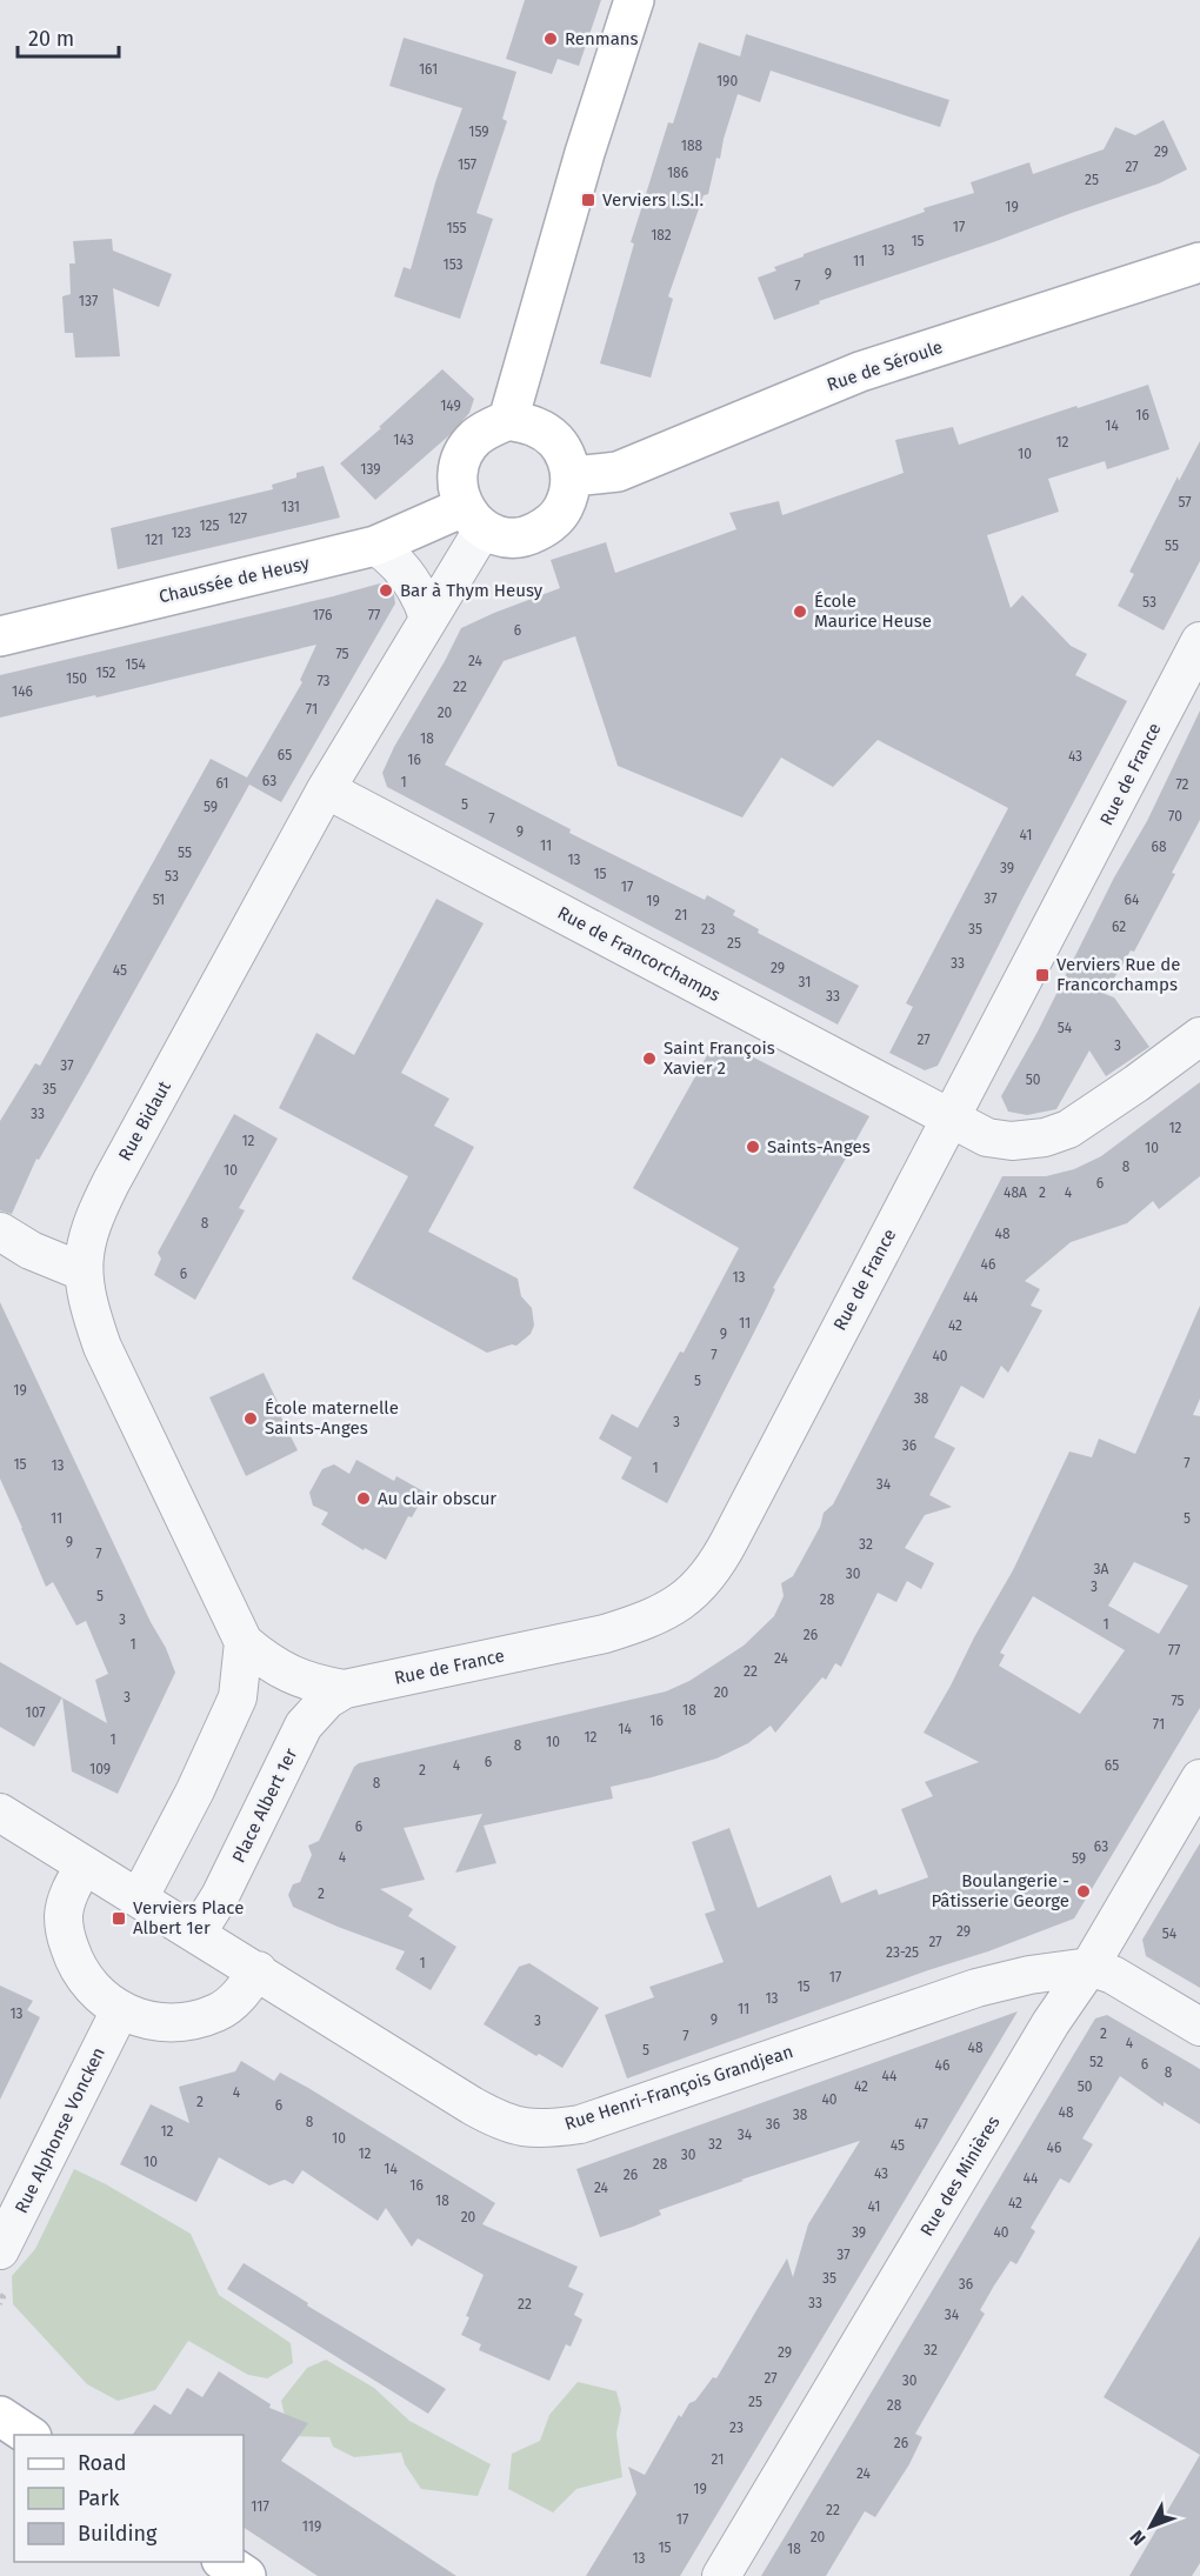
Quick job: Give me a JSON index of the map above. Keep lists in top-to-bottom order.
{
  "streets": {
    "main road": ["Rue de Séroule", "Chaussée de Heusy"],
    "street": [
      "Rue de France",
      "Rue de Francorchamps",
      "Rue Bidaut",
      "Place Albert 1er",
      "Rue Henri-François Grandjean",
      "Rue Alphonse Voncken",
      "Rue des Minières"
    ]
  },
  "crossings": [
    ["Rue de Séroule", "Chaussée de Heusy"],
    ["Rue de Séroule", "Rue Bidaut"],
    ["Chaussée de Heusy", "Rue Bidaut"],
    ["Rue de France", "Rue de Francorchamps"],
    ["Rue de France", "Rue Bidaut"],
    ["Rue de France", "Place Albert 1er"],
    ["Rue de Francorchamps", "Rue Bidaut"],
    ["Rue Bidaut", "Place Albert 1er"],
    ["Rue Henri-François Grandjean", "Rue des Minières"]
  ],
  "places": {
    "other": [
      "Renmans",
      "Bar à Thym Heusy",
      "École Maurice Heuse",
      "Saint François Xavier 2",
      "Saints-Anges",
      "École maternelle Saints-Anges",
      "Au clair obscur",
      "Boulangerie - Pâtisserie George"
    ],
    "transit": ["Verviers I.S.I.", "Verviers Rue de Francorchamps", "Verviers Place Albert 1er"]
  },
  "house_numbers": [
    "161",
    "190",
    "159",
    "188",
    "29",
    "157",
    "27",
    "186",
    "25",
    "19",
    "17",
    "155",
    "182",
    "15",
    "13",
    "11",
    "153",
    "9",
    "7",
    "137",
    "149",
    "16",
    "14",
    "143",
    "12",
    "10",
    "139",
    "57",
    "131",
    "127",
    "125",
    "123",
    "121",
    "55",
    "53",
    "176",
    "77",
    "6",
    "75",
    "24",
    "154",
    "152",
    "150",
    "73",
    "22",
    "146",
    "71",
    "20",
    "18",
    "65",
    "43",
    "16",
    "63",
    "1",
    "61",
    "72",
    "5",
    "59",
    "70",
    "7",
    "9",
    "41",
    "11",
    "68",
    "55",
    "13",
    "39",
    "15",
    "53",
    "17",
    "37",
    "51",
    "64",
    "19",
    "21",
    "62",
    "23",
    "35",
    "25",
    "33",
    "29",
    "45",
    "31",
    "33",
    "54",
    "27",
    "3",
    "37",
    "50",
    "35",
    "33",
    "12",
    "12",
    "10",
    "8",
    "10",
    "6",
    "48A",
    "2",
    "4",
    "8",
    "48",
    "46",
    "6",
    "13",
    "44",
    "11",
    "42",
    "9",
    "7",
    "40",
    "5",
    "19",
    "38",
    "3",
    "36",
    "7",
    "15",
    "13",
    "1",
    "34",
    "11",
    "5",
    "9",
    "32",
    "7",
    "3A",
    "30",
    "3",
    "5",
    "28",
    "3",
    "1",
    "26",
    "1",
    "77",
    "24",
    "22",
    "20",
    "3",
    "75",
    "18",
    "107",
    "16",
    "71",
    "14",
    "12",
    "1",
    "10",
    "8",
    "6",
    "4",
    "65",
    "109",
    "2",
    "8",
    "6",
    "63",
    "4",
    "59",
    "2",
    "29",
    "54",
    "27",
    "23-25",
    "1",
    "17",
    "15",
    "13",
    "11",
    "13",
    "9",
    "3",
    "2",
    "7",
    "4",
    "48",
    "5",
    "52",
    "6",
    "46",
    "8",
    "44",
    "42",
    "50",
    "4",
    "40",
    "2",
    "6",
    "48",
    "38",
    "8",
    "36",
    "47",
    "12",
    "34",
    "10",
    "32",
    "45",
    "46",
    "12",
    "30",
    "10",
    "28",
    "14",
    "43",
    "26",
    "44",
    "16",
    "24",
    "18",
    "42",
    "41",
    "20",
    "39",
    "40",
    "37",
    "35",
    "36",
    "33",
    "22",
    "34",
    "32",
    "29",
    "27",
    "30",
    "25",
    "28",
    "23",
    "26",
    "21",
    "24",
    "19",
    "117",
    "22",
    "17",
    "119",
    "20",
    "15",
    "18",
    "13"
  ],
  "legend": ["Road", "Park", "Building"],
  "scale_bar": "20 m",
  "north": "bottom left"
}
